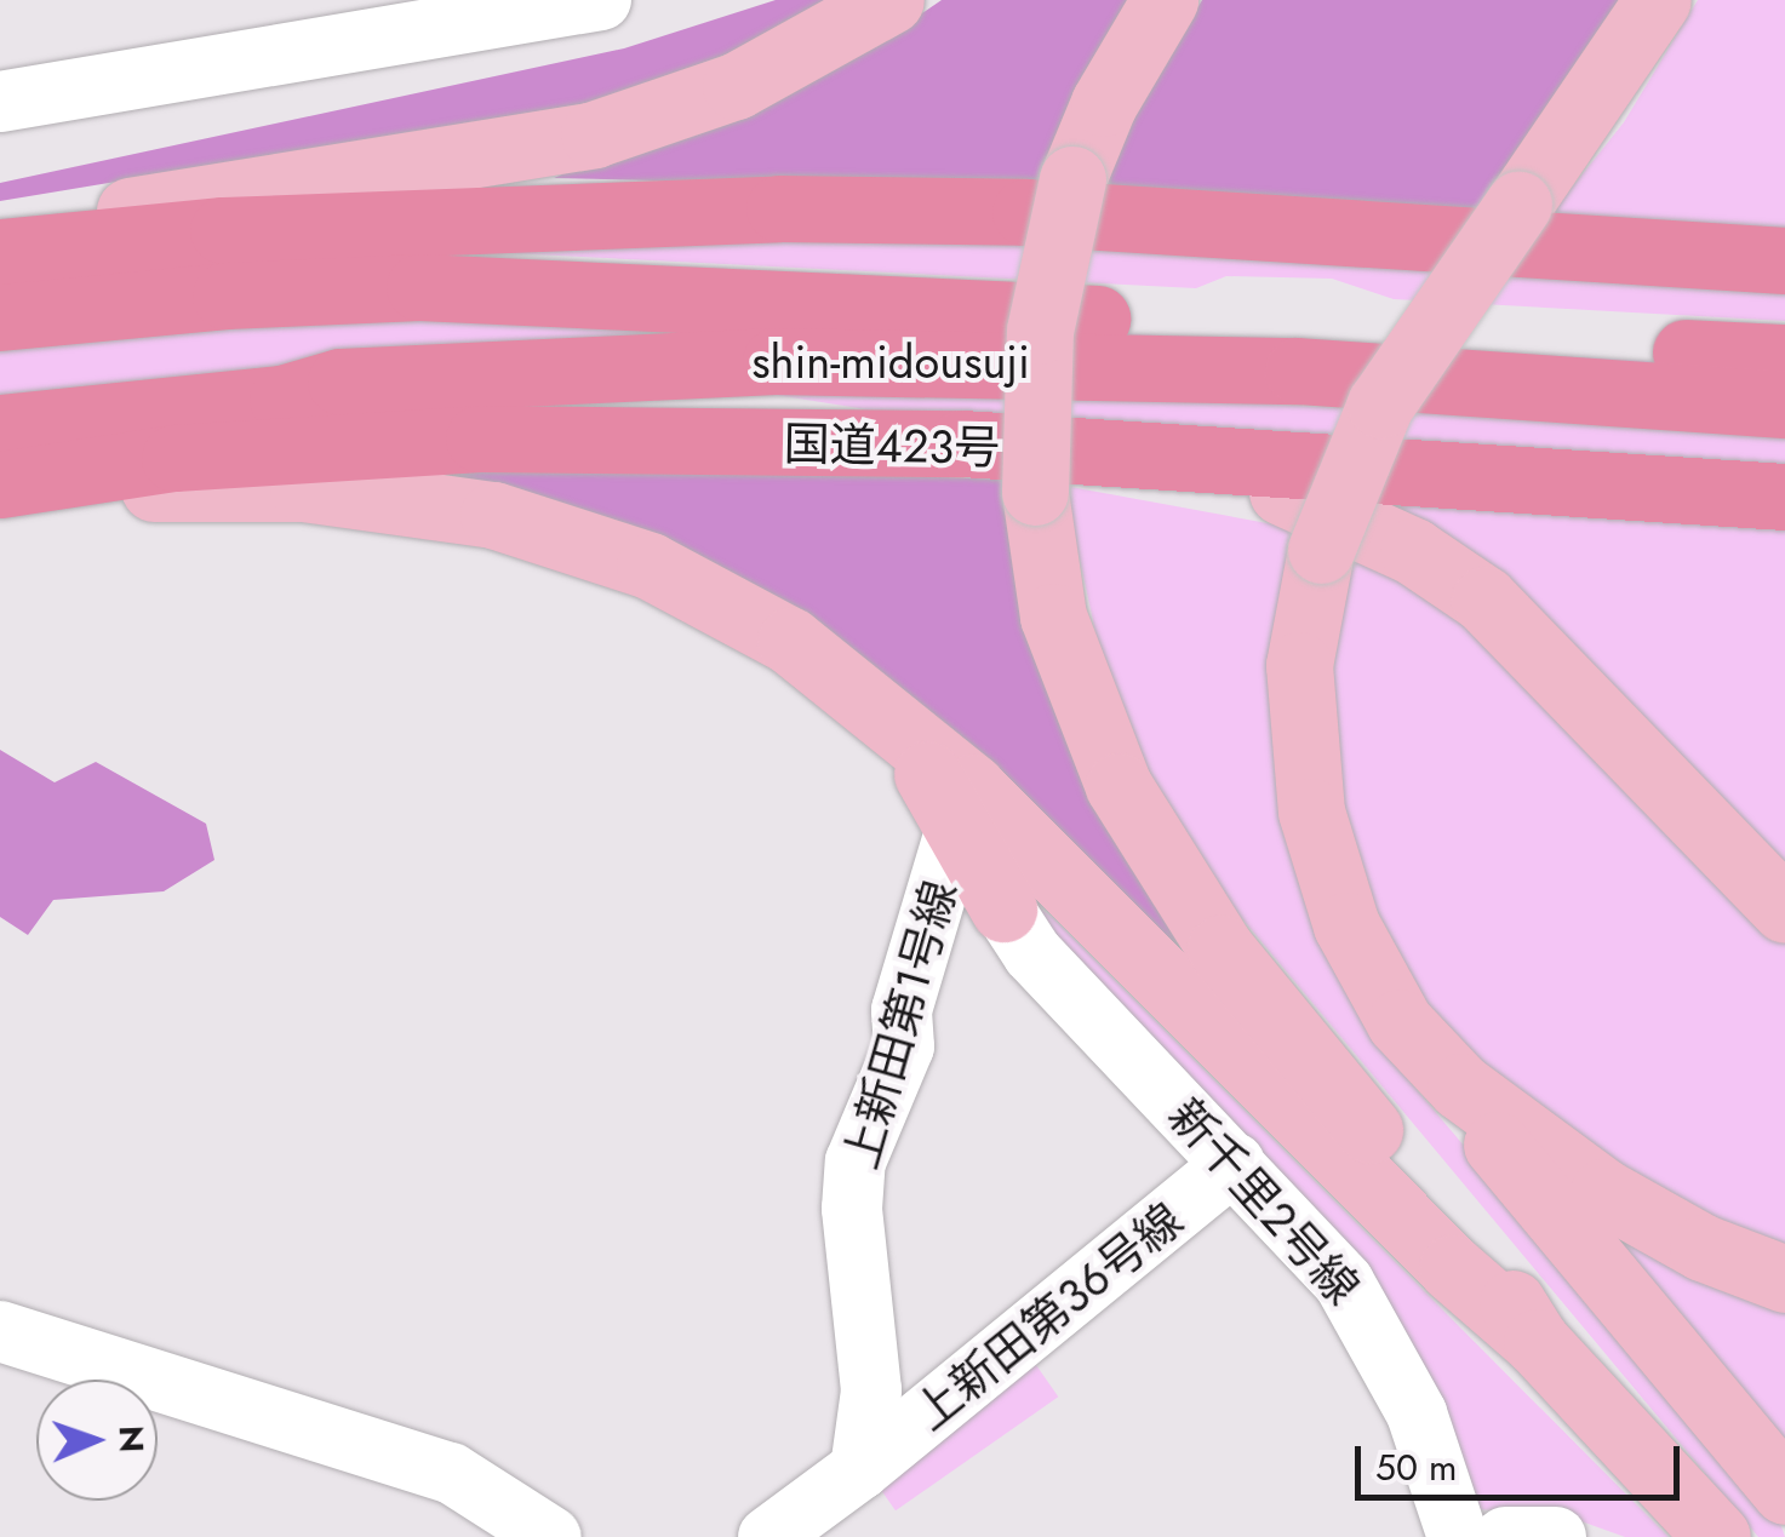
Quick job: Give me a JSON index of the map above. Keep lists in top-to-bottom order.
{
  "streets": {
    "highway": ["shin-midousuji", "国道423号"],
    "street": ["上新田第1号線", "新千里2号線", "上新田第36号線"]
  },
  "crossings": [
    ["上新田第1号線", "上新田第36号線"],
    ["新千里2号線", "上新田第36号線"]
  ],
  "scale_bar": "50 m",
  "north": "right"
}
